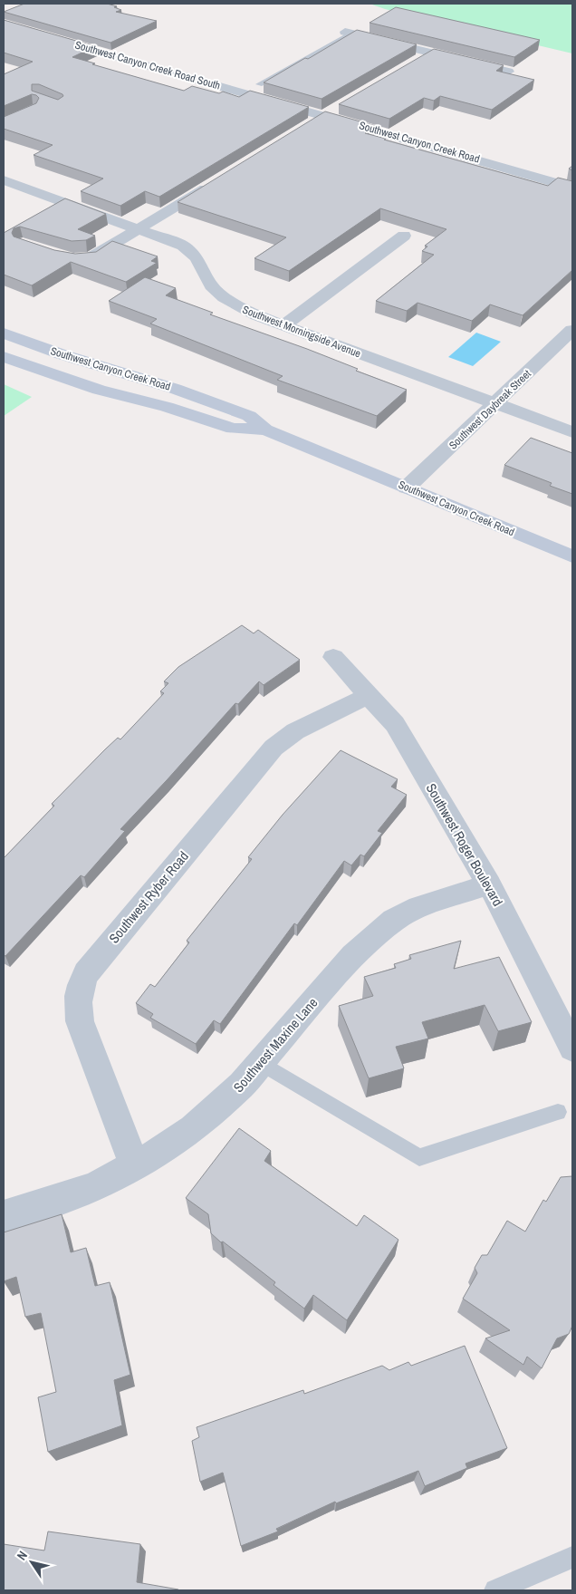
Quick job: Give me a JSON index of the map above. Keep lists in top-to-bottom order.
{
  "streets": {
    "main road": ["Southwest Canyon Creek Road"],
    "street": [
      "Southwest Canyon Creek Road South",
      "Southwest Morningside Avenue",
      "Southwest Daybreak Street",
      "Southwest Roger Boulevard",
      "Southwest Ryber Road",
      "Southwest Maxine Lane"
    ]
  },
  "crossings": [
    ["Southwest Canyon Creek Road South", "Southwest Canyon Creek Road"],
    ["Southwest Canyon Creek Road", "Southwest Daybreak Street"],
    ["Southwest Morningside Avenue", "Southwest Daybreak Street"],
    ["Southwest Roger Boulevard", "Southwest Ryber Road"],
    ["Southwest Roger Boulevard", "Southwest Maxine Lane"],
    ["Southwest Ryber Road", "Southwest Maxine Lane"]
  ],
  "north": "top left"
}
